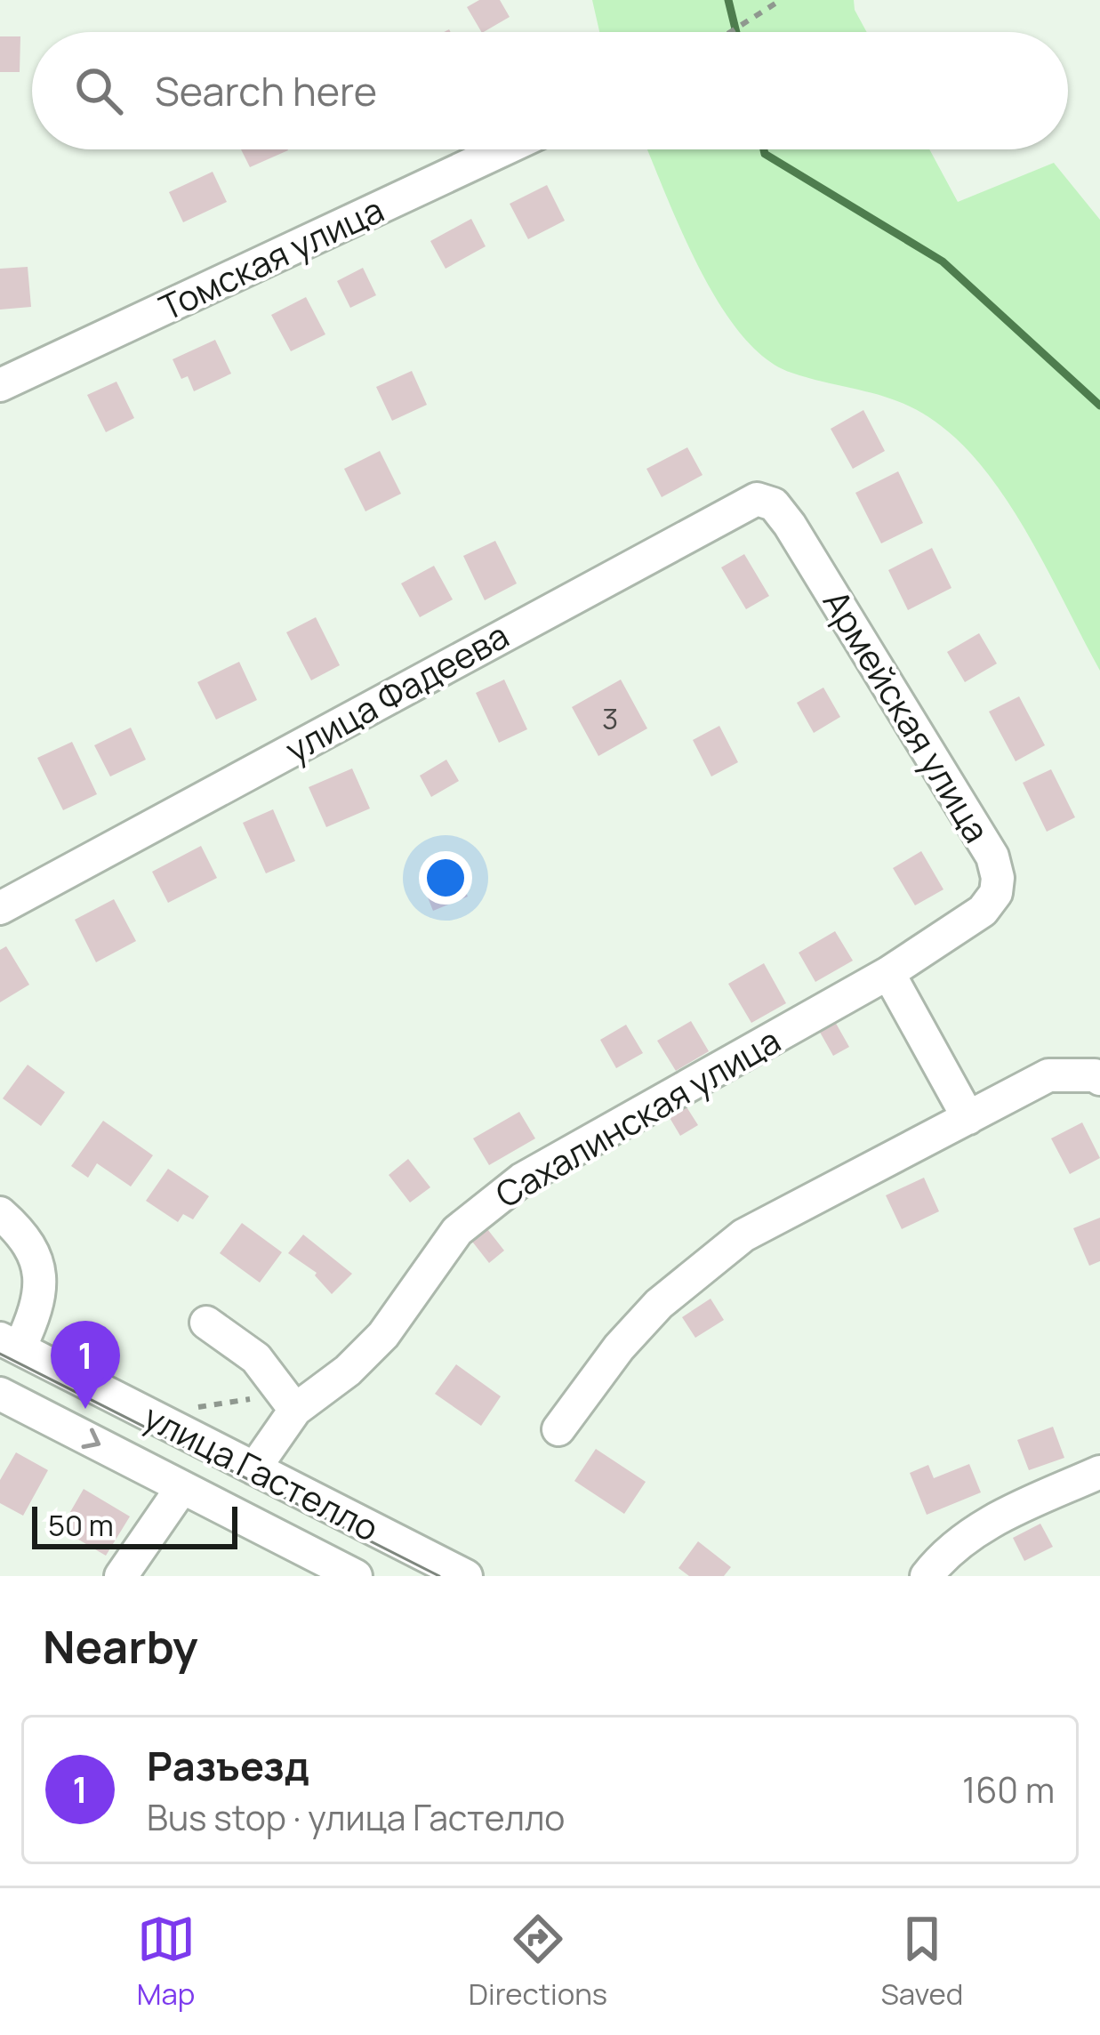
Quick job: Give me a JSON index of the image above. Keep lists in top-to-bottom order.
{
  "streets": {
    "street": [
      "Томская улица",
      "улица Фадеева",
      "Армейская улица",
      "Сахалинская улица",
      "улица Гастелло"
    ]
  },
  "crossings": [
    ["улица Фадеева", "Армейская улица"],
    ["Армейская улица", "Сахалинская улица"],
    ["Сахалинская улица", "улица Гастелло"]
  ],
  "house_numbers": ["3"],
  "scale_bar": "50 m",
  "page": {
    "search": "Search here",
    "pins": "1",
    "scale": "50 m",
    "heading": "Nearby",
    "list": [
      {
        "mark": "1",
        "name": "Разъезд",
        "note": "Bus stop · улица Гастелло",
        "value": "160 m"
      }
    ],
    "nav": ["Map", "Directions", "Saved"]
  }
}
